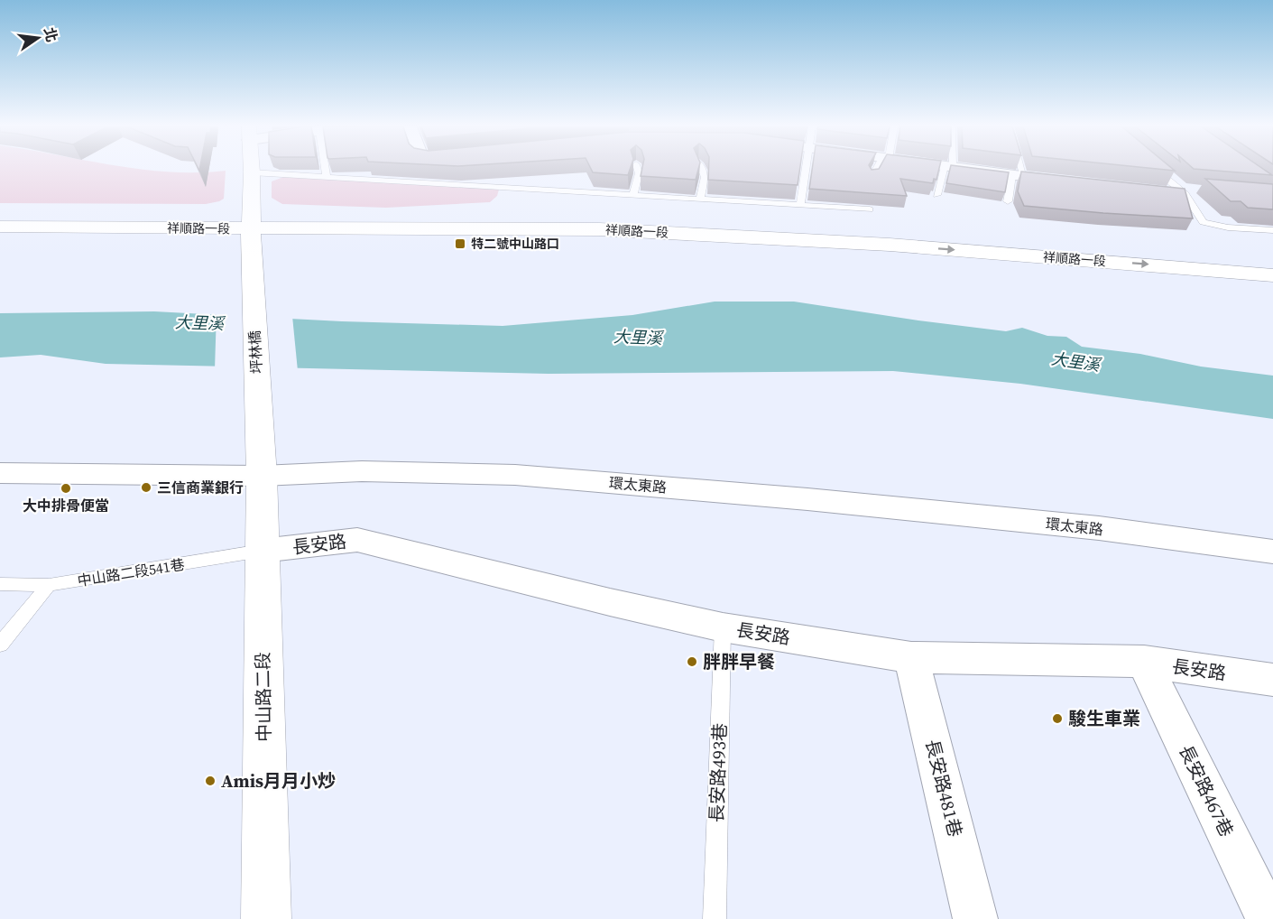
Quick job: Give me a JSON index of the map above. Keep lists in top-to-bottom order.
{
  "streets": {
    "street": [
      "祥順路一段",
      "坪林橋",
      "環太東路",
      "長安路",
      "中山路二段",
      "長安路481巷",
      "長安路467巷"
    ],
    "lane": ["中山路二段541巷", "長安路493巷"]
  },
  "crossings": [
    ["祥順路一段", "坪林橋"],
    ["坪林橋", "環太東路"],
    ["坪林橋", "中山路二段"],
    ["環太東路", "中山路二段"],
    ["長安路", "中山路二段541巷"],
    ["長安路", "中山路二段"],
    ["長安路", "長安路493巷"],
    ["長安路", "長安路481巷"],
    ["長安路", "長安路467巷"],
    ["中山路二段541巷", "中山路二段"]
  ],
  "water": ["大里溪"],
  "places": {
    "transit": ["特二號中山路口"],
    "other": [
      "三信商業銀行",
      "大中排骨便當",
      "胖胖早餐",
      "駿生車業",
      "Amis月月小炒"
    ]
  },
  "north": "right"
}
